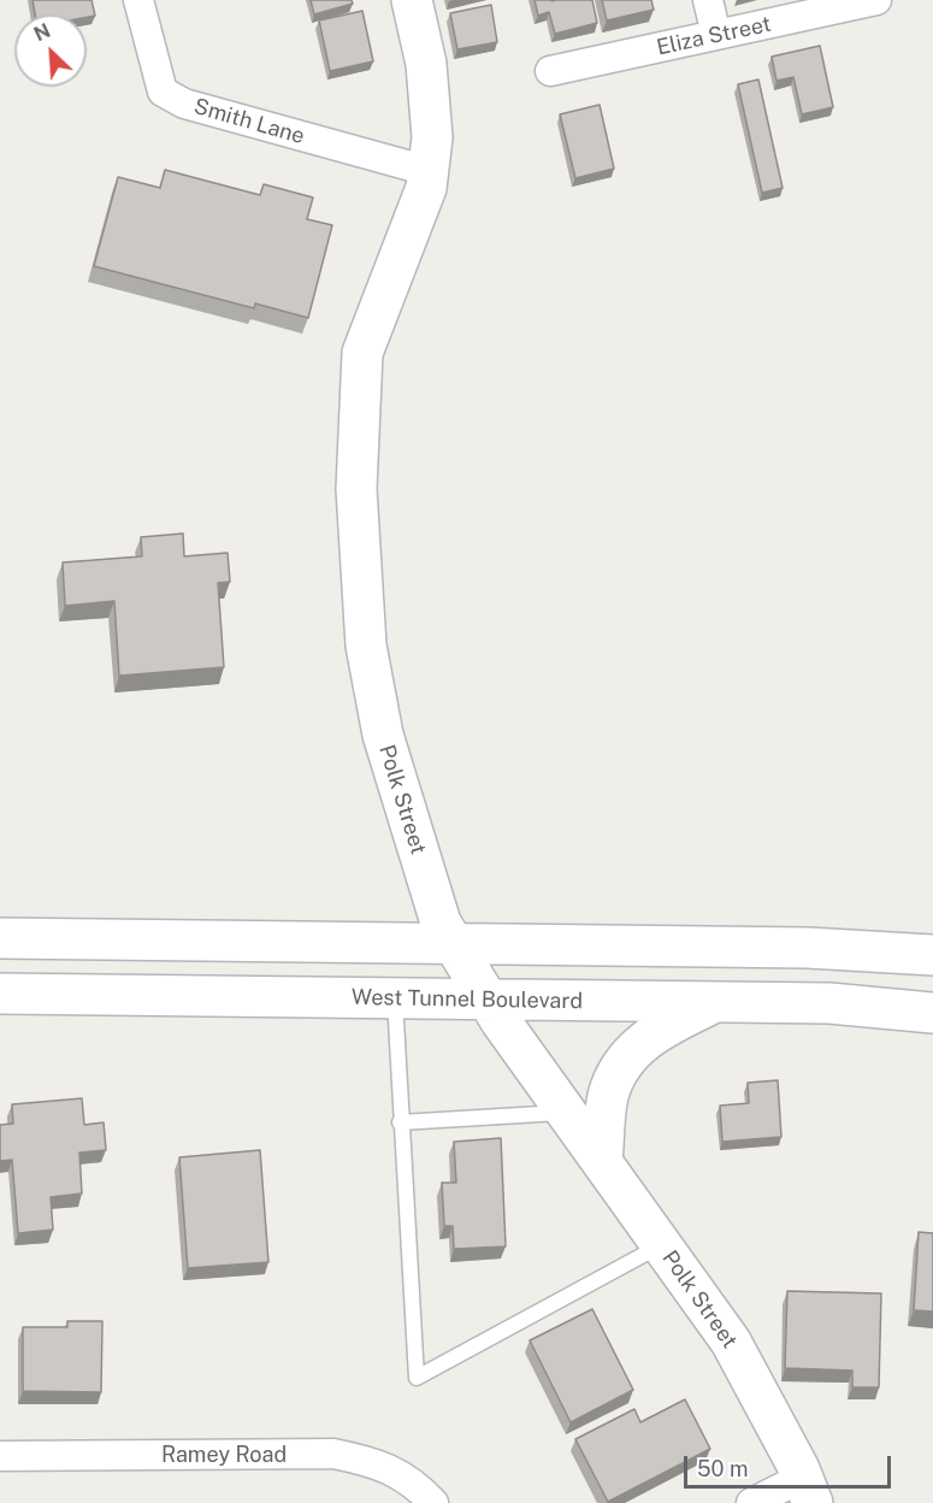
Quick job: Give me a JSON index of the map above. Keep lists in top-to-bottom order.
{
  "streets": {
    "main road": ["Polk Street", "West Tunnel Boulevard"],
    "street": ["Eliza Street", "Smith Lane", "Ramey Road"]
  },
  "crossings": [
    ["Smith Lane", "Polk Street"],
    ["Polk Street", "West Tunnel Boulevard"]
  ],
  "scale_bar": "50 m",
  "north": "top left"
}
